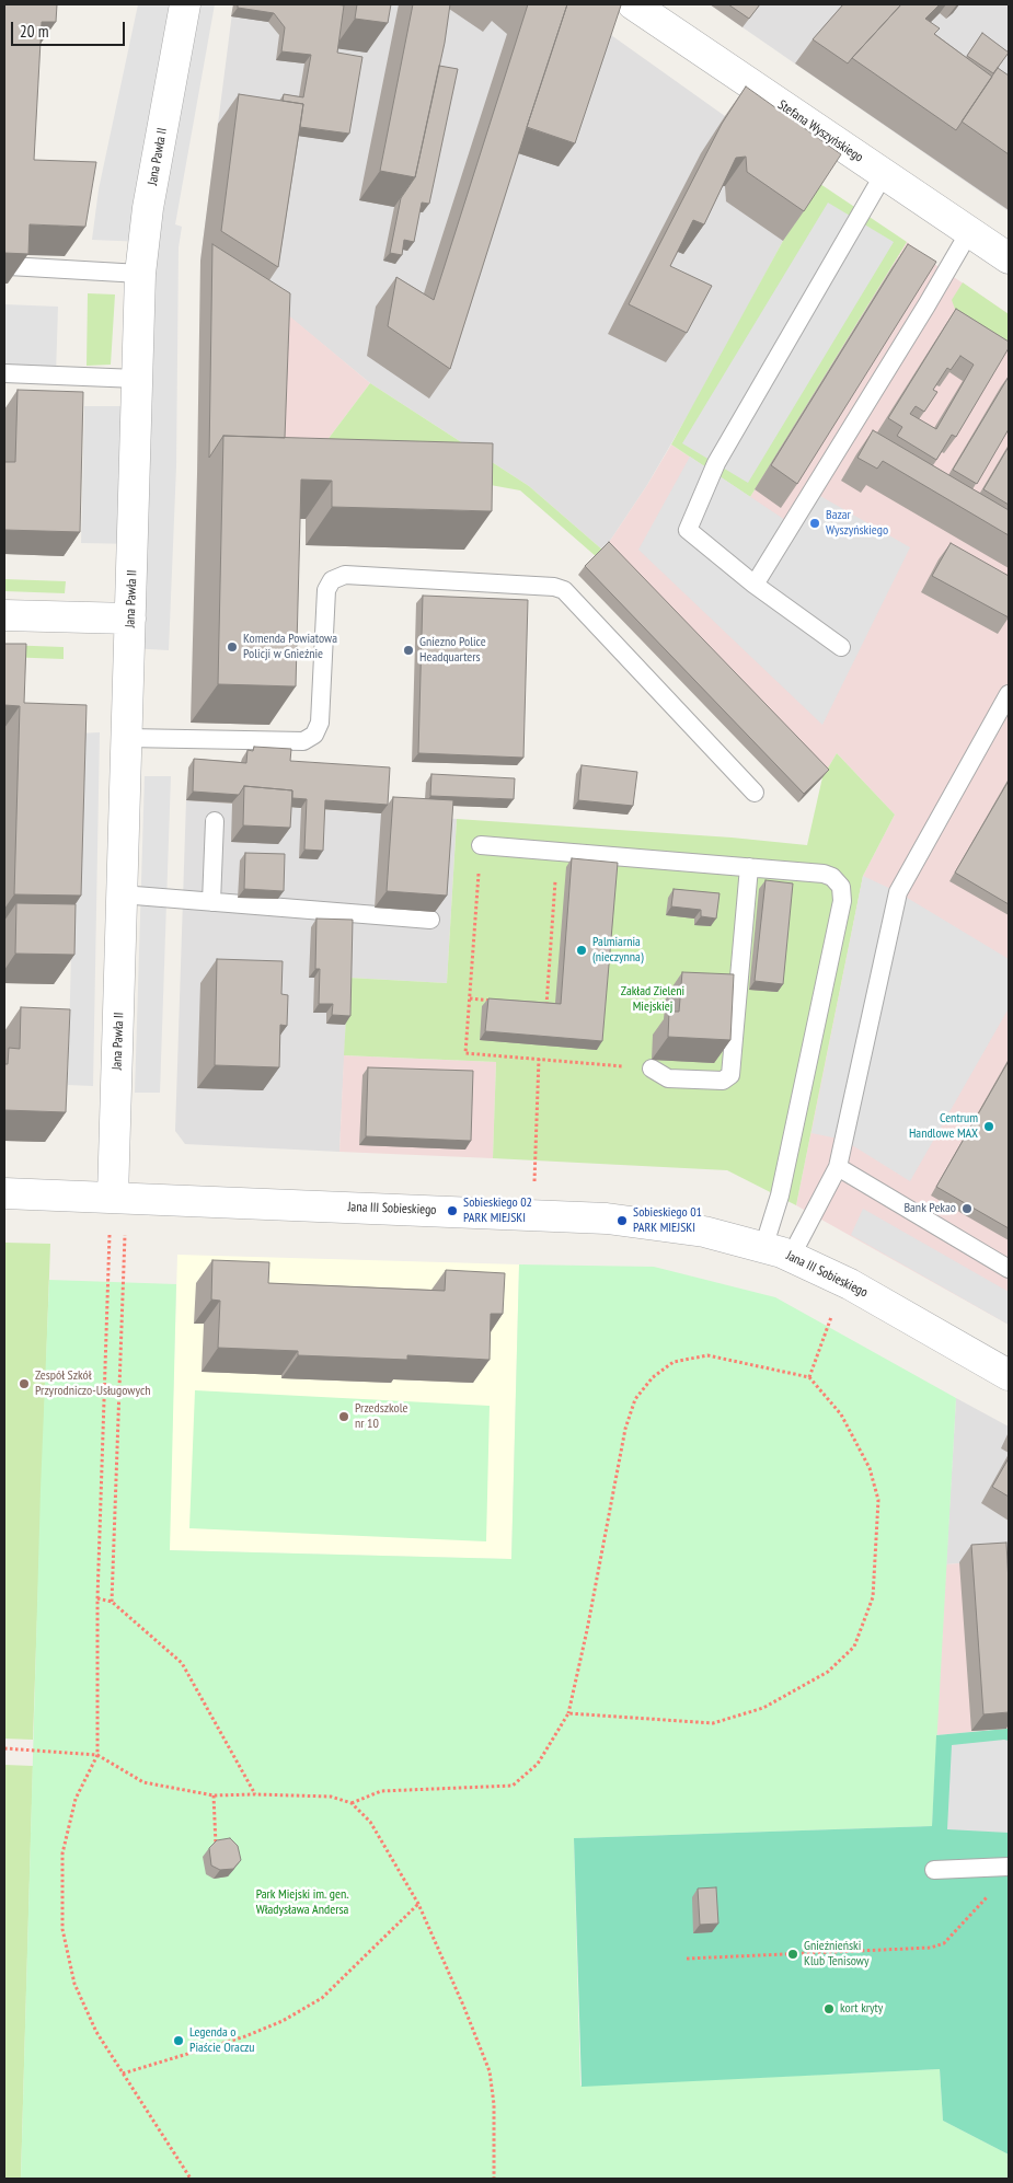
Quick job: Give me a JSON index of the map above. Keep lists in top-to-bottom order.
{
  "streets": {
    "street": ["Stefana Wyszyńskiego", "Jana Pawła II", "Jana III Sobieskiego"]
  },
  "crossings": [
    ["Jana Pawła II", "Jana III Sobieskiego"]
  ],
  "parks": ["Zakład Zieleni Miejskiej", "Park Miejski im. gen. Władysława Andersa"],
  "places": [
    "Bazar Wyszyńskiego",
    "Komenda Powiatowa Policji w Gnieźnie",
    "Gniezno Police Headquarters",
    "Palmiarnia (nieczynna)",
    "Centrum Handlowe MAX",
    "Bank Pekao",
    "Sobieskiego 02 PARK MIEJSKI",
    "Sobieskiego 01 PARK MIEJSKI",
    "Zespół Szkół Przyrodniczo-Usługowych",
    "Przedszkole nr 10",
    "Gnieźnieński Klub Tenisowy",
    "kort kryty",
    "Legenda o Piaście Oraczu"
  ],
  "scale_bar": "20 m"
}
